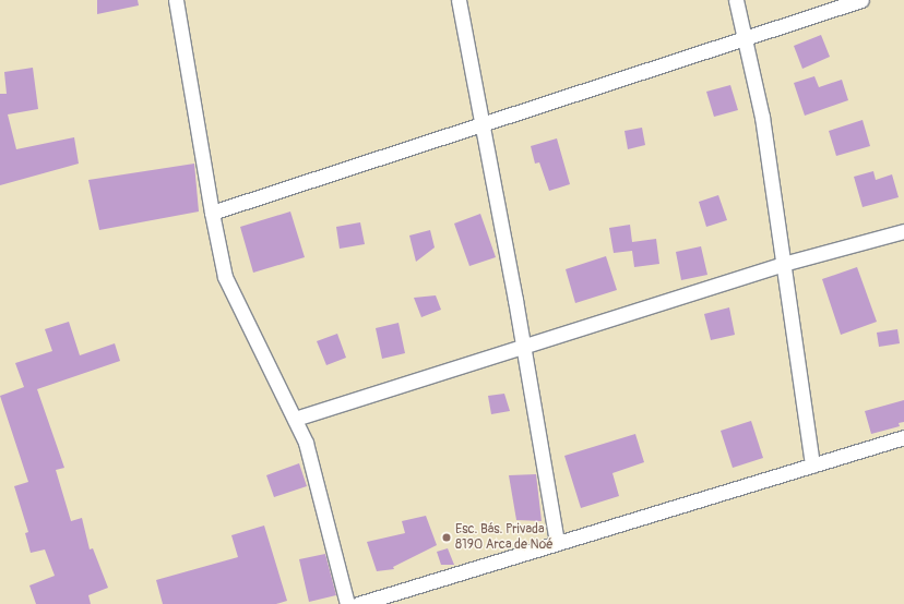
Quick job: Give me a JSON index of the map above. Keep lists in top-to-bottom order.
{
  "places": ["Esc. Bás. Privada 8190 Arca de Noé"]
}
